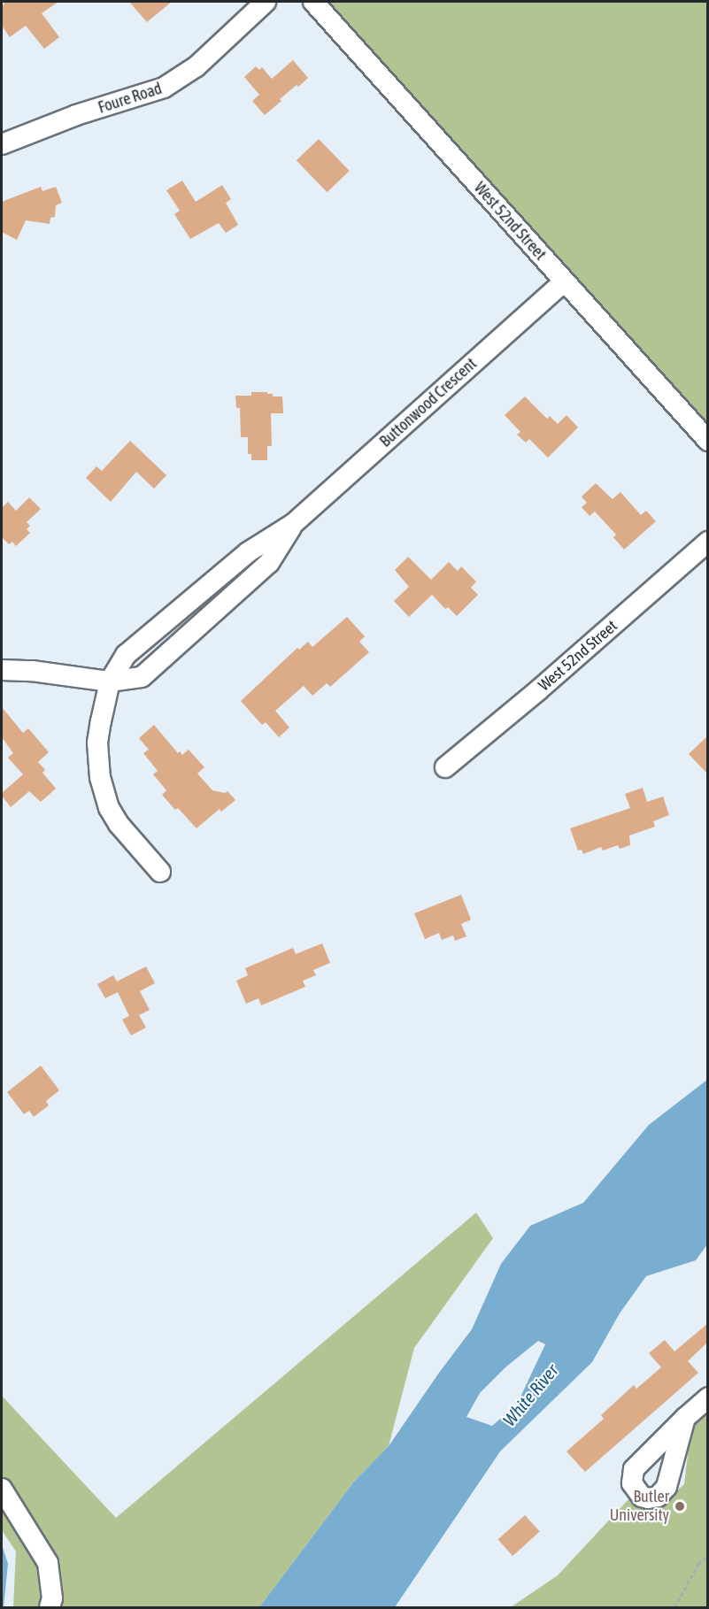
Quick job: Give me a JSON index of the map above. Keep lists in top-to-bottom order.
{
  "streets": {
    "street": ["Foure Road", "West 52nd Street", "Buttonwood Crescent"]
  },
  "crossings": [
    ["West 52nd Street", "Buttonwood Crescent"]
  ],
  "water": ["White River"],
  "places": ["Butler University"]
}
